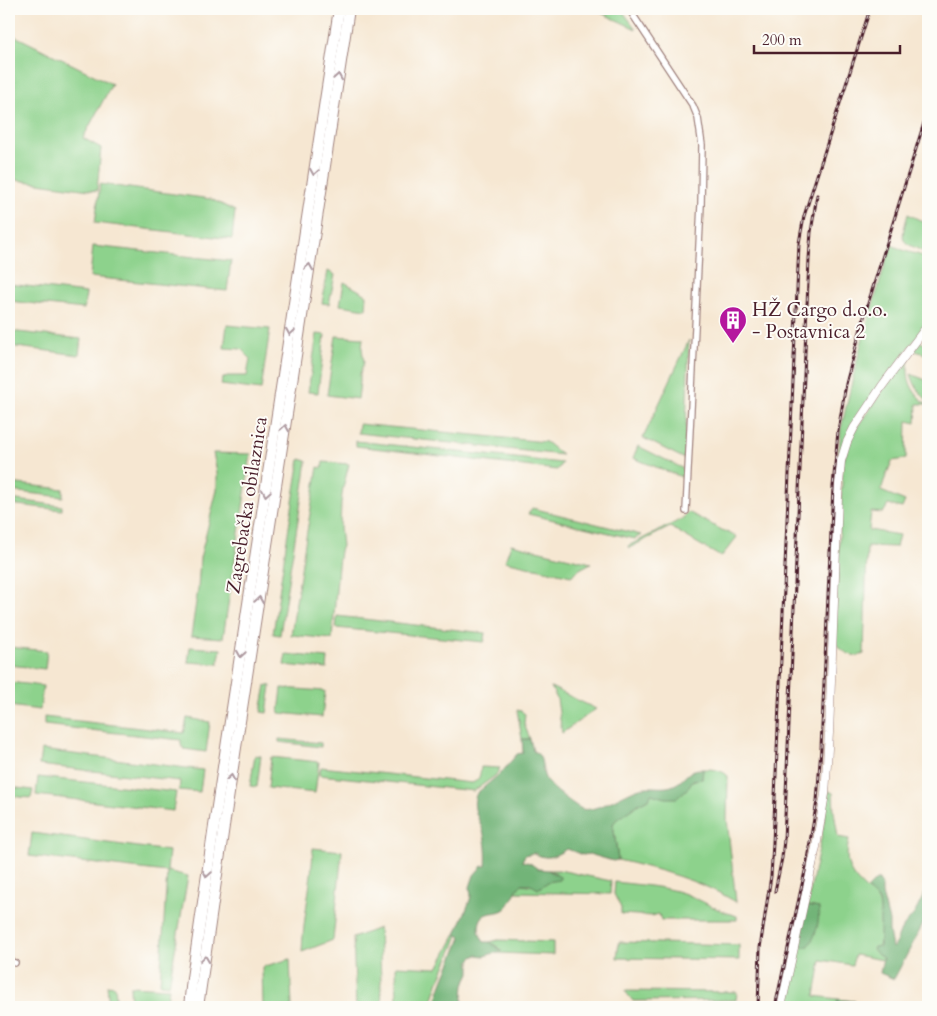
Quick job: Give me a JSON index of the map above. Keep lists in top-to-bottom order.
{
  "streets": {
    "highway": ["Zagrebačka obilaznica"]
  },
  "places": {
    "building": ["HŽ Cargo d.o.o. - Postavnica 2"]
  },
  "scale_bar": "200 m"
}
